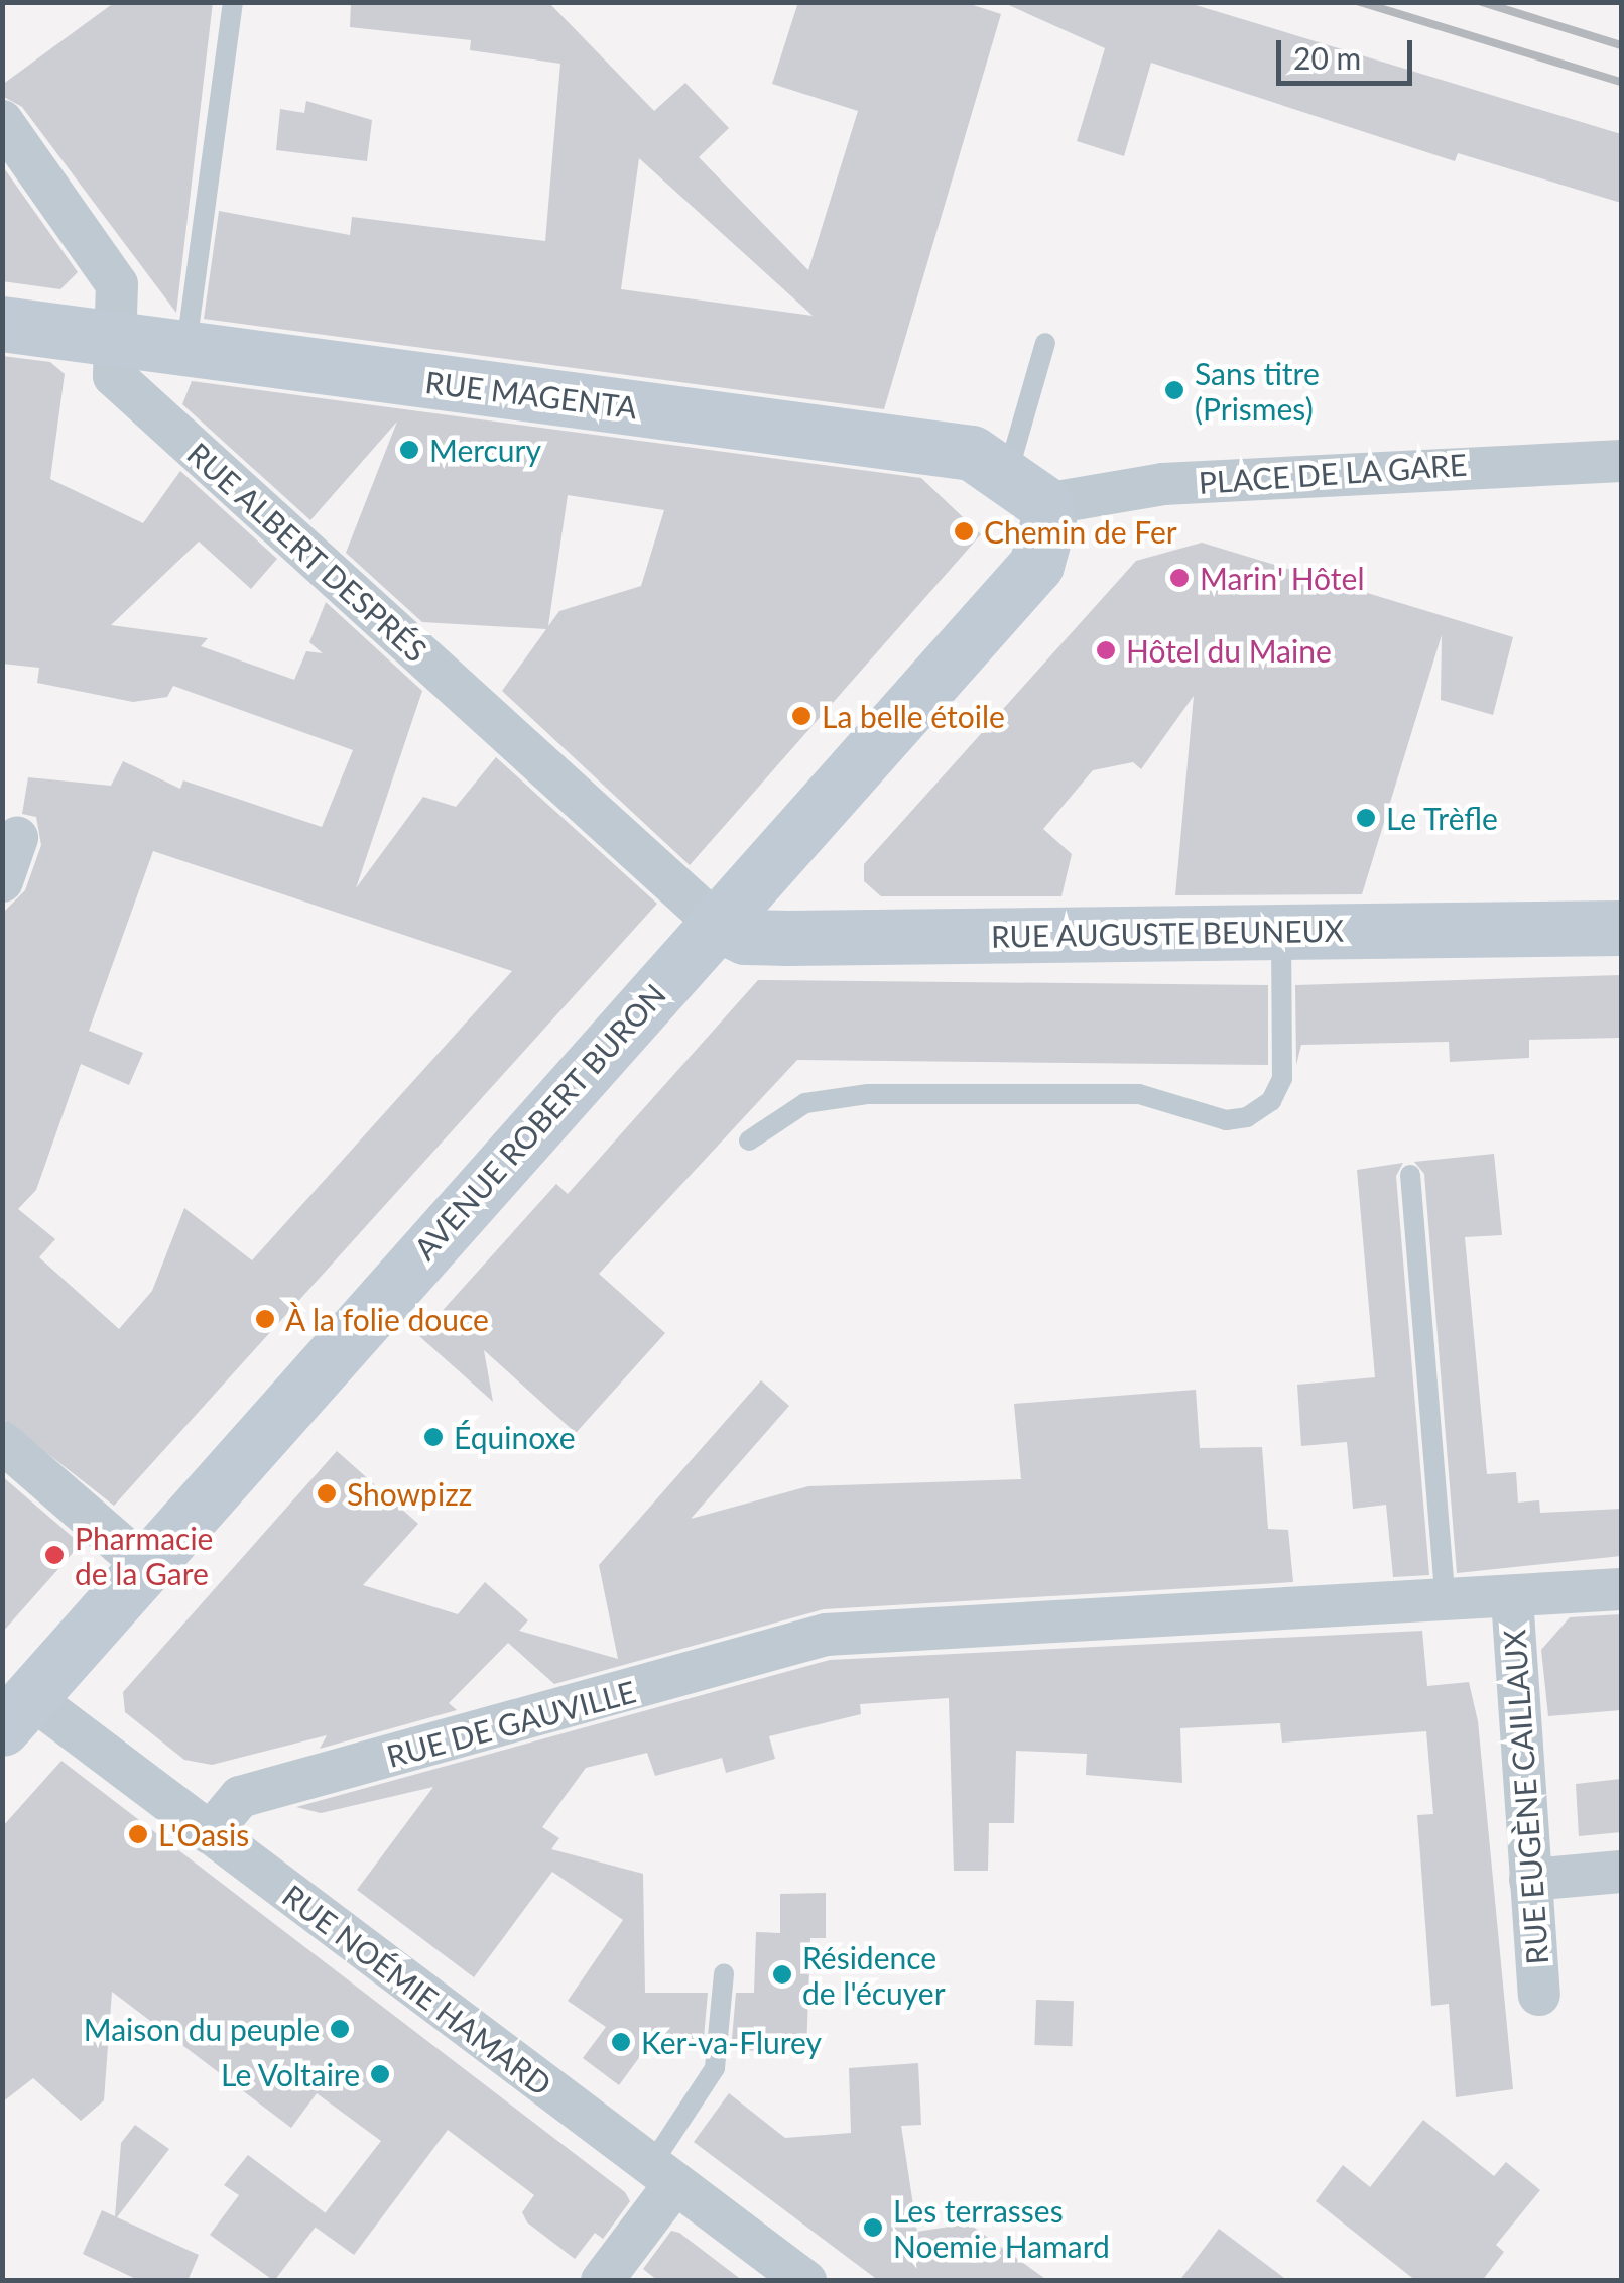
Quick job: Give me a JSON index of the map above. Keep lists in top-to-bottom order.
{
  "streets": {
    "main road": ["RUE MAGENTA", "RUE AUGUSTE BEUNEUX", "AVENUE ROBERT BURON"],
    "street": [
      "PLACE DE LA GARE",
      "RUE ALBERT DESPRÉS",
      "RUE DE GAUVILLE",
      "RUE EUGÈNE CAILLAUX",
      "RUE NOÉMIE HAMARD"
    ]
  },
  "crossings": [
    ["RUE MAGENTA", "PLACE DE LA GARE"],
    ["RUE MAGENTA", "RUE ALBERT DESPRÉS"],
    ["RUE MAGENTA", "AVENUE ROBERT BURON"],
    ["PLACE DE LA GARE", "AVENUE ROBERT BURON"],
    ["RUE ALBERT DESPRÉS", "RUE AUGUSTE BEUNEUX"],
    ["RUE ALBERT DESPRÉS", "AVENUE ROBERT BURON"],
    ["RUE AUGUSTE BEUNEUX", "AVENUE ROBERT BURON"],
    ["AVENUE ROBERT BURON", "RUE NOÉMIE HAMARD"],
    ["RUE DE GAUVILLE", "RUE EUGÈNE CAILLAUX"],
    ["RUE DE GAUVILLE", "RUE NOÉMIE HAMARD"]
  ],
  "places": [
    "Sans titre (Prismes)",
    "Mercury",
    "Chemin de Fer",
    "Marin' Hôtel",
    "Hôtel du Maine",
    "La belle étoile",
    "Le Trèfle",
    "À la folie douce",
    "Équinoxe",
    "Showpizz",
    "Pharmacie de la Gare",
    "L'Oasis",
    "Résidence de l'écuyer",
    "Maison du peuple",
    "Ker-va-Flurey",
    "Le Voltaire",
    "Les terrasses Noemie Hamard"
  ],
  "scale_bar": "20 m"
}
